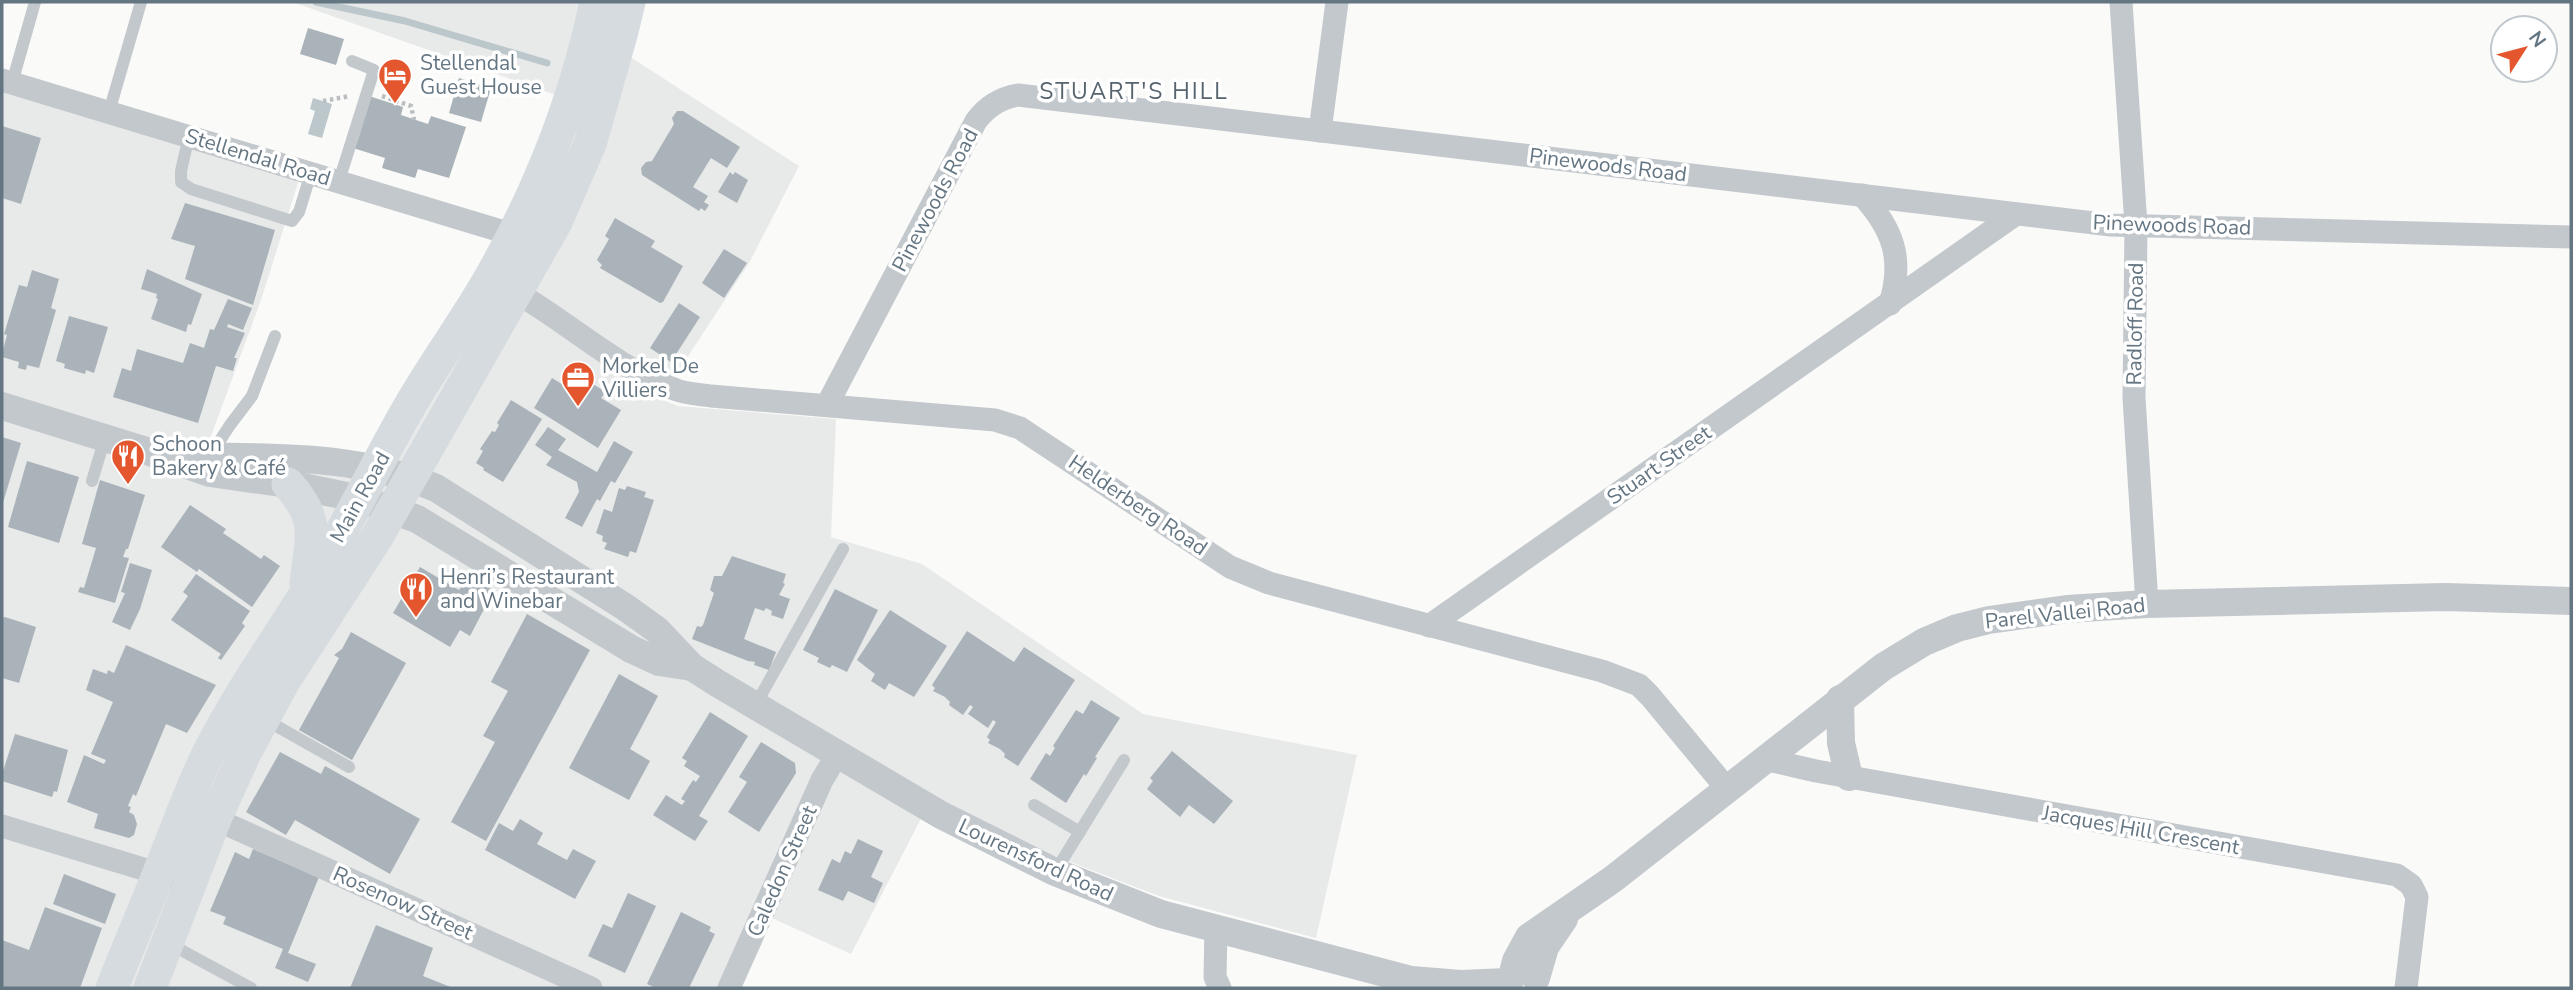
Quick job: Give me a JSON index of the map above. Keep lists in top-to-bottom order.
{
  "streets": {
    "main road": ["Main Road"],
    "street": [
      "Stellendal Road",
      "Pinewoods Road",
      "Radloff Road",
      "Stuart Street",
      "Helderberg Road",
      "Parel Vallei Road",
      "Jacques Hill Crescent",
      "Lourensford Road",
      "Caledon Street",
      "Rosenow Street"
    ]
  },
  "crossings": [
    ["Stellendal Road", "Main Road"],
    ["Pinewoods Road", "Radloff Road"],
    ["Pinewoods Road", "Stuart Street"],
    ["Pinewoods Road", "Helderberg Road"],
    ["Radloff Road", "Parel Vallei Road"],
    ["Stuart Street", "Helderberg Road"],
    ["Main Road", "Helderberg Road"],
    ["Main Road", "Lourensford Road"],
    ["Main Road", "Rosenow Street"],
    ["Helderberg Road", "Parel Vallei Road"],
    ["Parel Vallei Road", "Jacques Hill Crescent"],
    ["Parel Vallei Road", "Lourensford Road"],
    ["Lourensford Road", "Caledon Street"]
  ],
  "districts": ["STUART'S HILL"],
  "places": {
    "hotel": ["Stellendal Guest House"],
    "office": ["Morkel De Villiers"],
    "restaurant": ["Schoon Bakery & Café", "Henri’s Restaurant and Winebar"]
  },
  "north": "top right"
}
